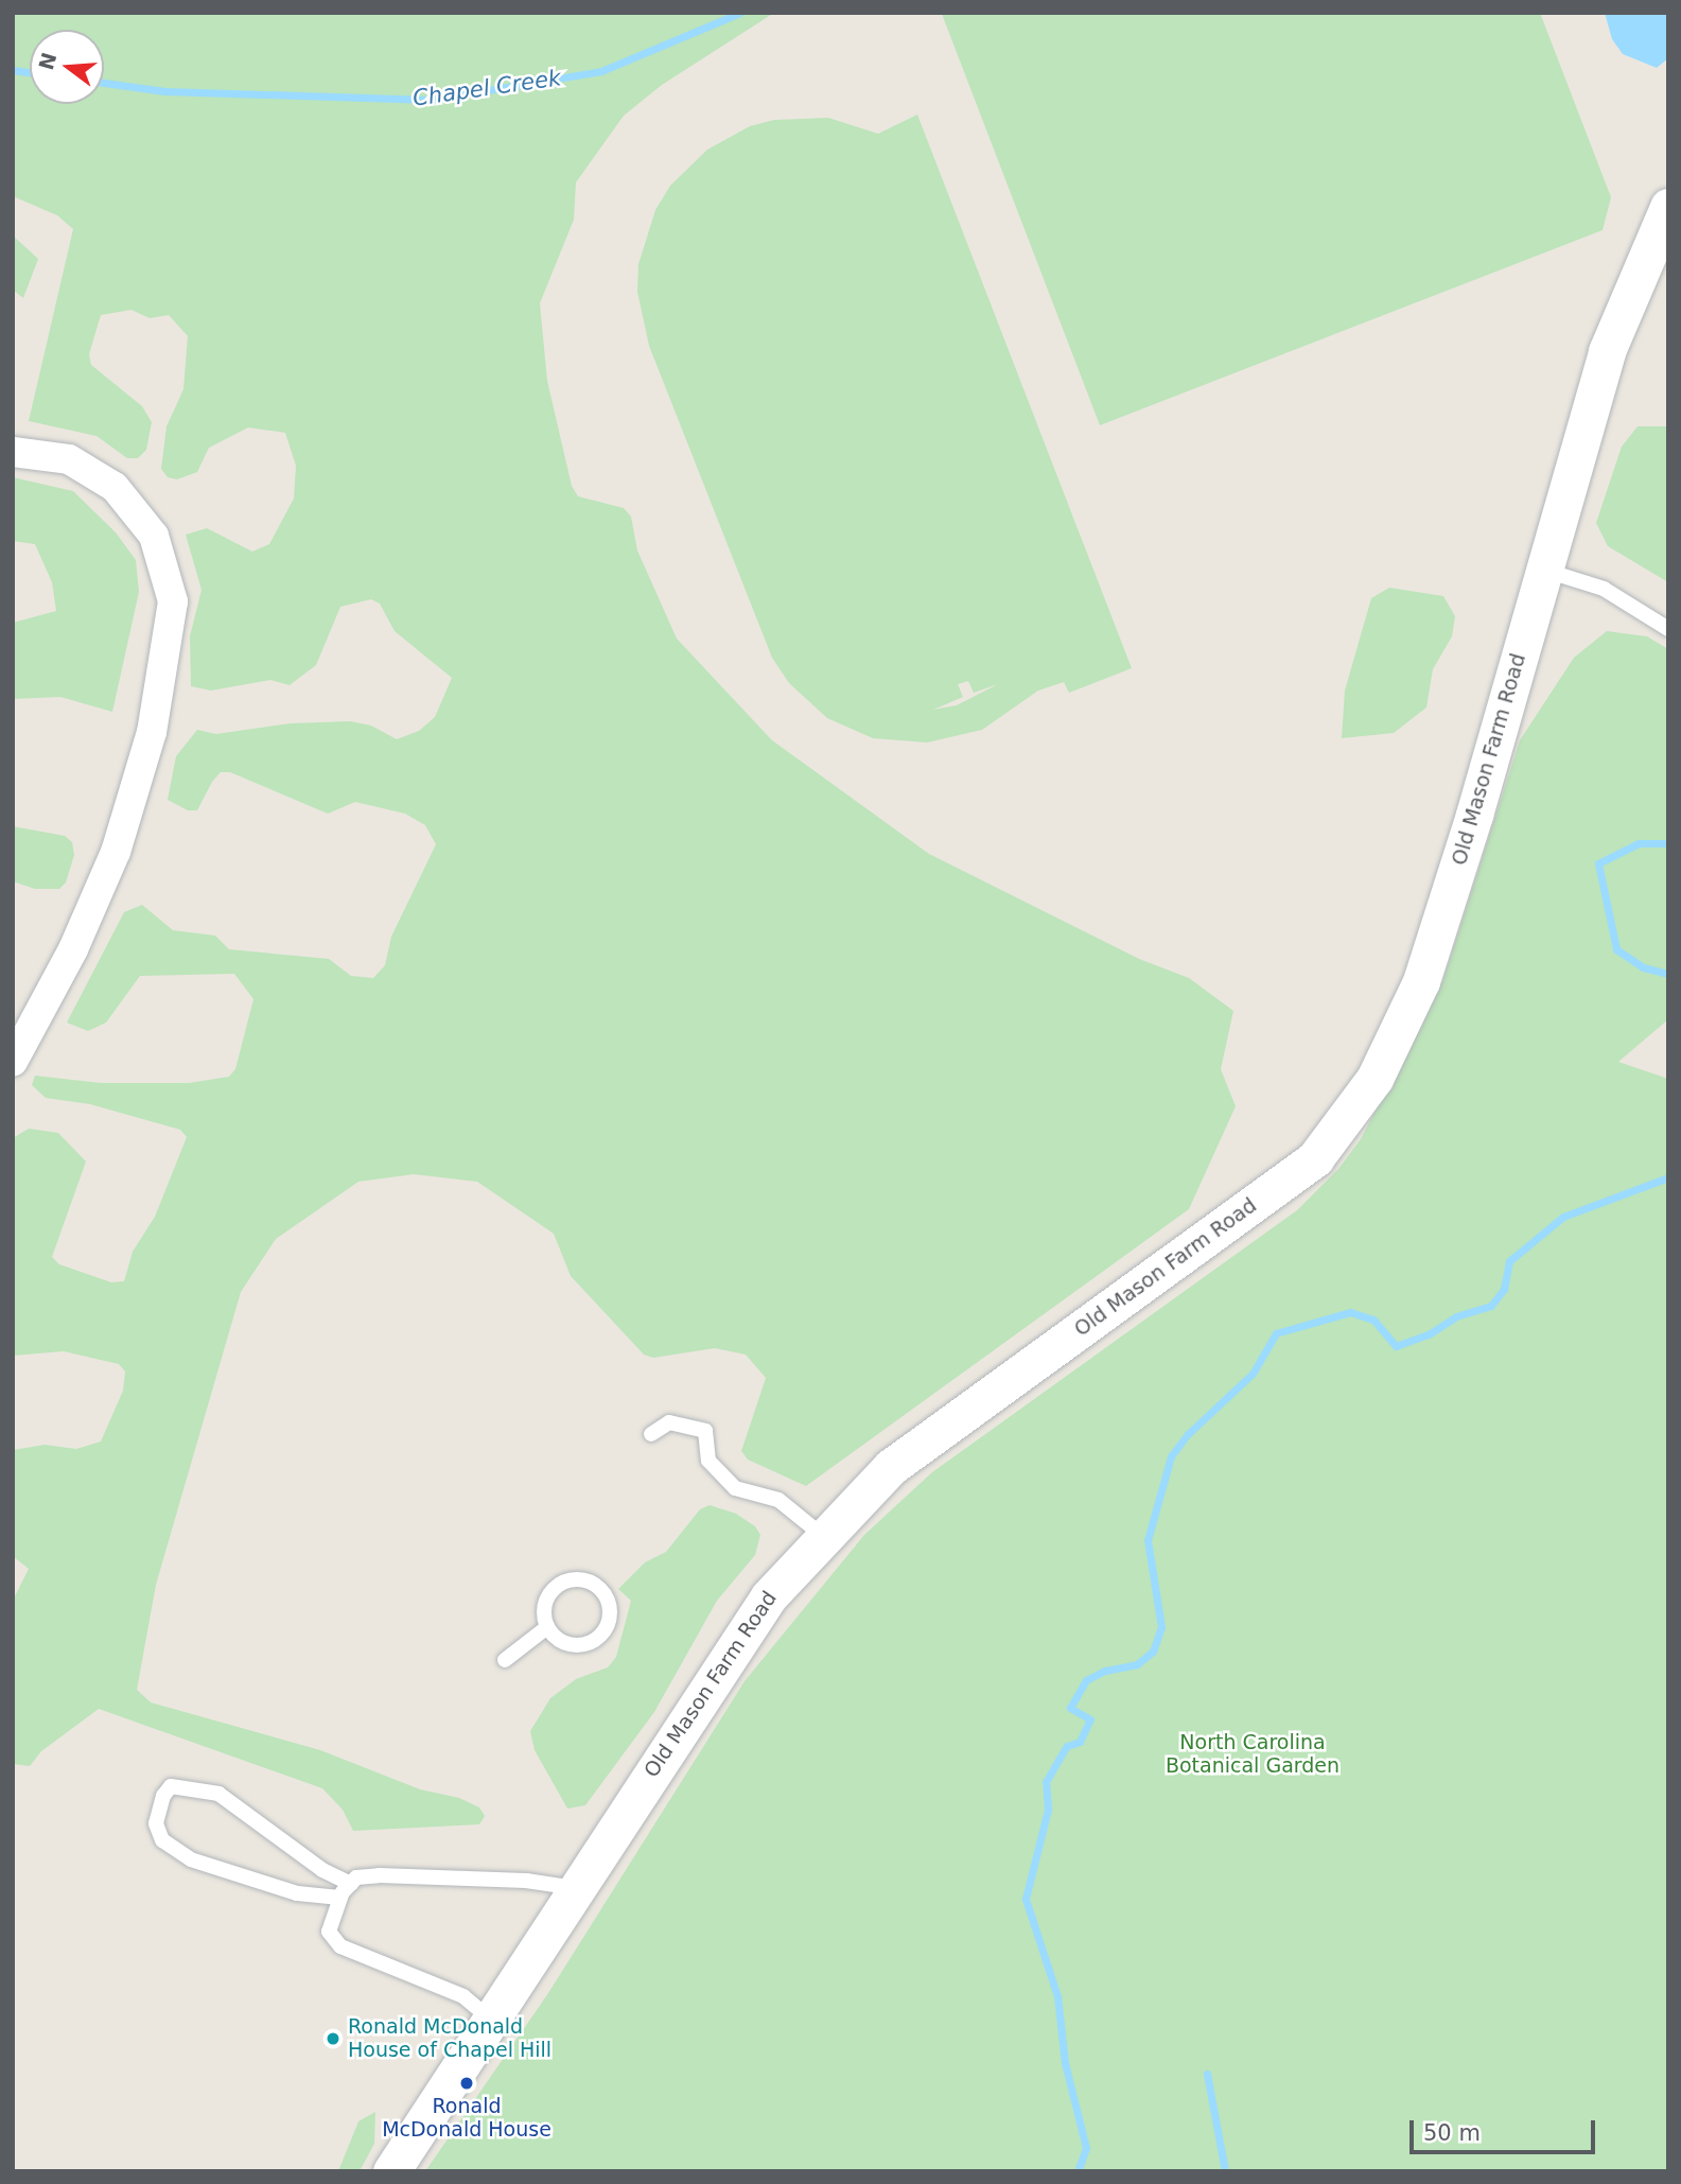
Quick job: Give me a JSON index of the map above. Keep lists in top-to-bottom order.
{
  "streets": {
    "street": ["Old Mason Farm Road"]
  },
  "water": ["Chapel Creek"],
  "parks": ["North Carolina Botanical Garden"],
  "places": ["Ronald McDonald House of Chapel Hill", "Ronald McDonald House"],
  "scale_bar": "50 m",
  "north": "left"
}
